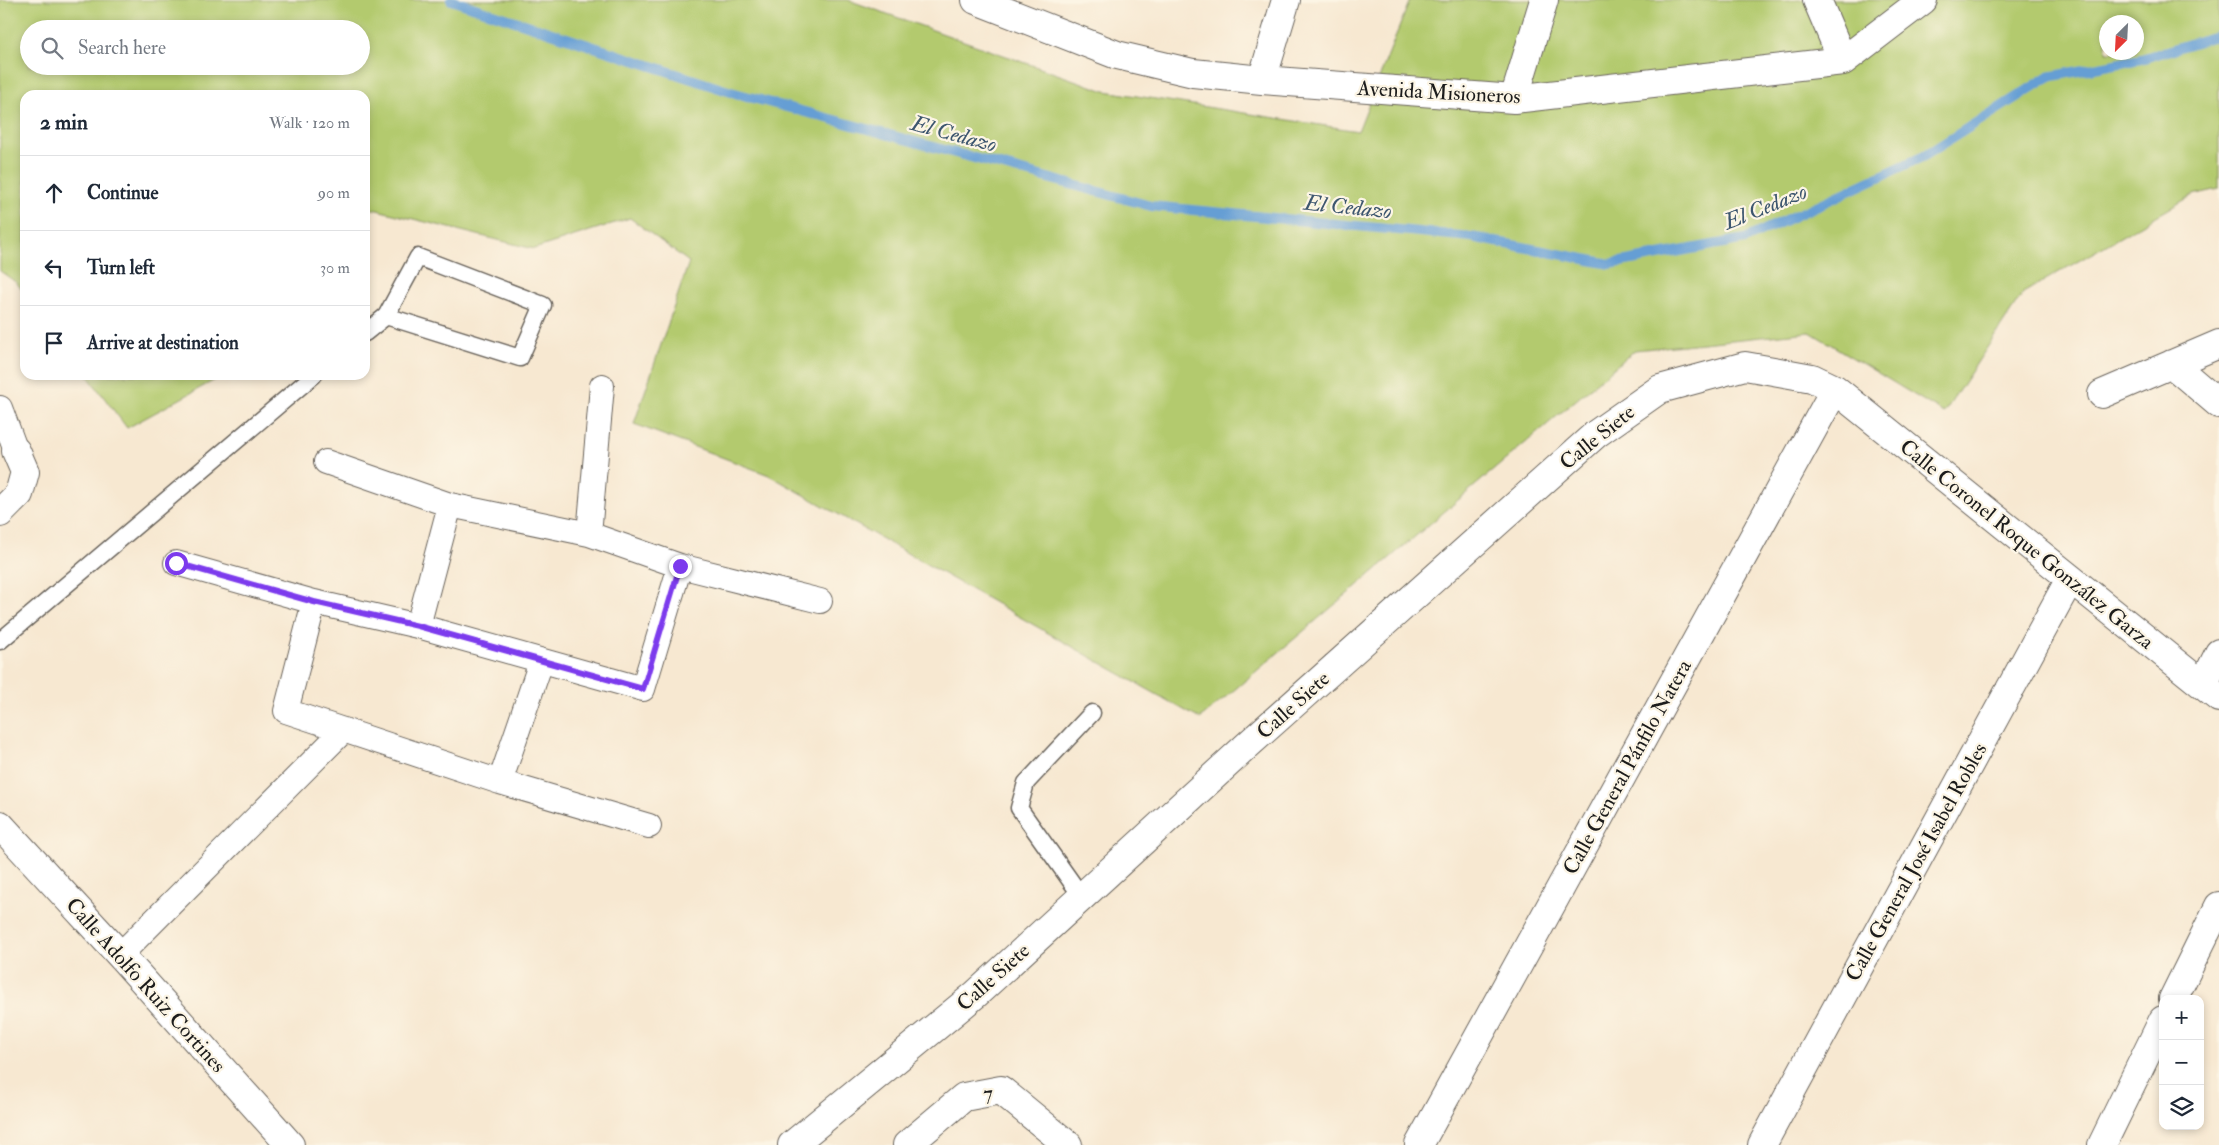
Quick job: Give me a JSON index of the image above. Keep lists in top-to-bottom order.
{
  "streets": {
    "street": [
      "Avenida Misioneros",
      "Calle Siete",
      "Calle Coronel Roque González Garza",
      "Calle General Pánfilo Natera",
      "Calle General José Isabel Robles",
      "Calle Adolfo Ruiz Cortines",
      "7"
    ]
  },
  "crossings": [
    ["Calle Siete", "Calle Coronel Roque González Garza"],
    ["Calle Siete", "Calle General Pánfilo Natera"],
    ["Calle Coronel Roque González Garza", "Calle General Pánfilo Natera"],
    ["Calle Coronel Roque González Garza", "Calle General José Isabel Robles"]
  ],
  "water": ["El Cedazo"],
  "north": "bottom left",
  "page": {
    "search": "Search here",
    "heading": ["2 min", "Walk · 120 m"],
    "list": [
      ["Continue", "90 m"],
      ["Turn left", "30 m"],
      "Arrive at destination"
    ],
    "map_buttons": ["+", "−"]
  }
}
